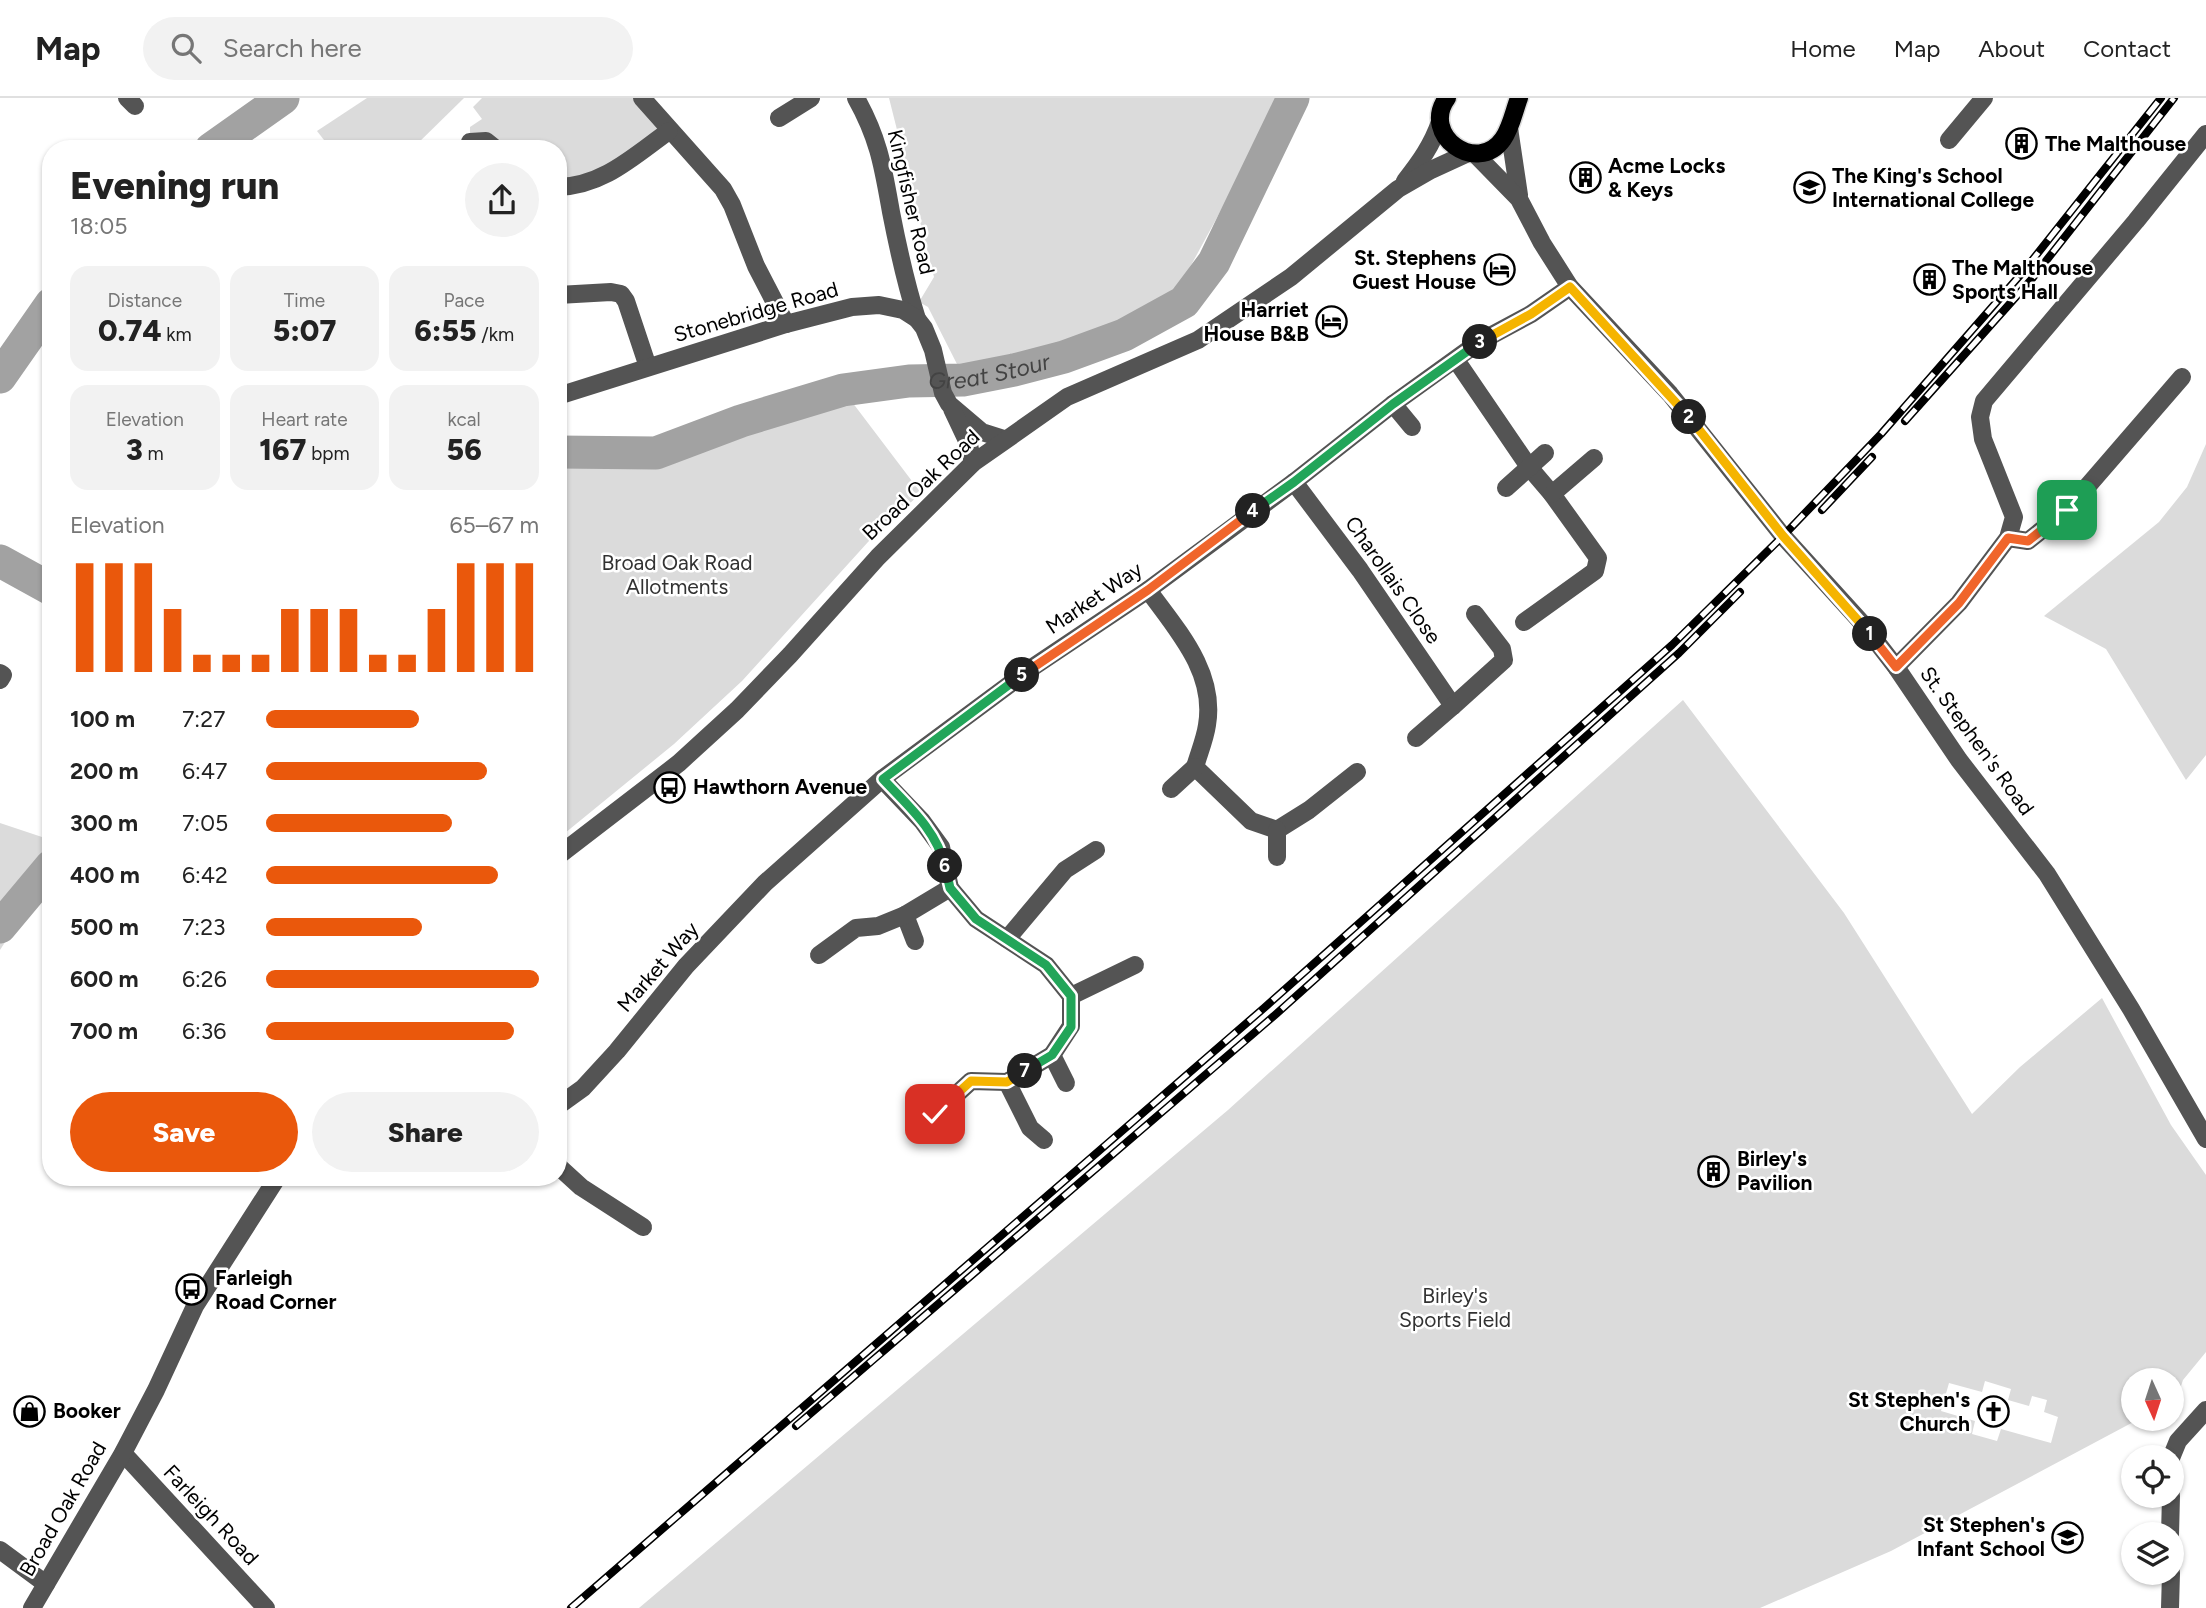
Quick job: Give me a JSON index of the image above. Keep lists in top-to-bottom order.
{
  "streets": {
    "main road": ["St. Stephen's Road"],
    "street": [
      "Kingfisher Road",
      "Stonebridge Road",
      "Broad Oak Road",
      "Charollais Close",
      "Market Way",
      "Farleigh Road"
    ]
  },
  "crossings": [
    ["Kingfisher Road", "Stonebridge Road"],
    ["Broad Oak Road", "St. Stephen's Road"],
    ["Broad Oak Road", "Farleigh Road"],
    ["Charollais Close", "Market Way"],
    ["Market Way", "St. Stephen's Road"]
  ],
  "water": ["Great Stour"],
  "parks": ["Broad Oak Road Allotments", "Birley's Sports Field"],
  "places": {
    "building": [
      "The Malthouse",
      "Acme Locks & Keys",
      "The Malthouse Sports Hall",
      "Birley's Pavilion"
    ],
    "school or university": ["The King's School International College", "St Stephen's Infant School"],
    "hotel": ["St. Stephens Guest House", "Harriet House B&B"],
    "bus stop": ["Hawthorn Avenue", "Farleigh Road Corner"],
    "shop": ["Booker"],
    "church": ["St Stephen's Church"]
  },
  "north": "bottom",
  "page": {
    "header": "Map",
    "search": "Search here",
    "nav": [
      "Home",
      "Map",
      "About",
      "Contact"
    ],
    "heading": ["Evening run", "18:05"],
    "stats": [
      ["Distance", "0.74 km"],
      ["Time", "5:07"],
      ["Pace", "6:55 /km"],
      ["Elevation", "3 m"],
      ["Heart rate", "167 bpm"],
      ["kcal", "56"]
    ],
    "pins": [
      "3",
      "2",
      "4",
      "1",
      "5",
      "6",
      "7"
    ],
    "chart": ["Elevation", "65–67 m"],
    "list": [
      {
        "name": "100 m",
        "note": "7:27"
      },
      {
        "name": "200 m",
        "note": "6:47"
      },
      {
        "name": "300 m",
        "note": "7:05"
      },
      {
        "name": "400 m",
        "note": "6:42"
      },
      {
        "name": "500 m",
        "note": "7:23"
      },
      {
        "name": "600 m",
        "note": "6:26"
      },
      {
        "name": "700 m",
        "note": "6:36"
      }
    ],
    "buttons": ["Save", "Share"]
  }
}
